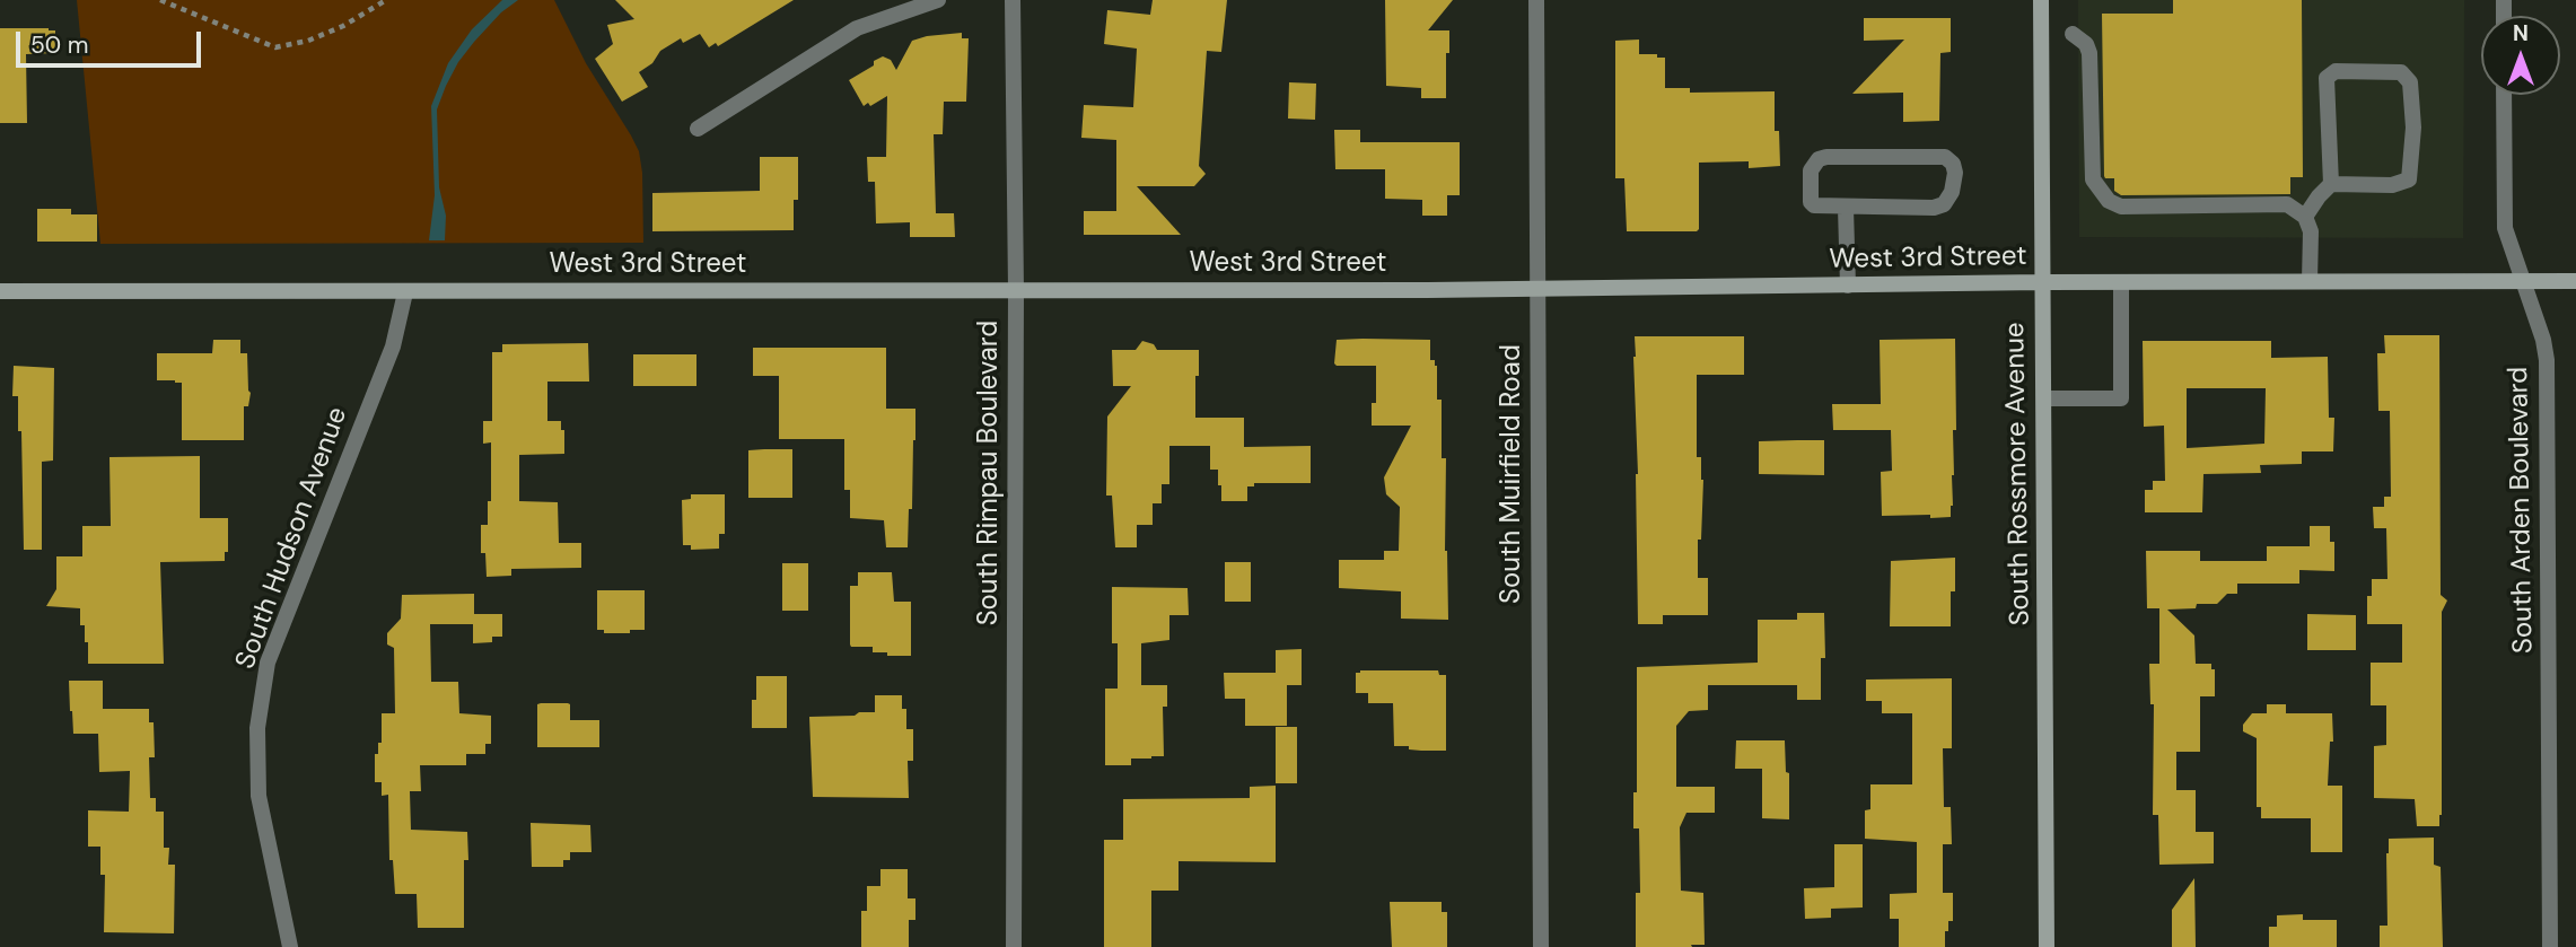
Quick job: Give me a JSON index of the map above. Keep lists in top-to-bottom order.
{
  "streets": {
    "main road": ["West 3rd Street", "South Rossmore Avenue"],
    "street": [
      "South Rimpau Boulevard",
      "South Muirfield Road",
      "South Arden Boulevard",
      "South Hudson Avenue"
    ]
  },
  "crossings": [
    ["West 3rd Street", "South Rimpau Boulevard"],
    ["West 3rd Street", "South Muirfield Road"],
    ["West 3rd Street", "South Rossmore Avenue"],
    ["West 3rd Street", "South Arden Boulevard"],
    ["West 3rd Street", "South Hudson Avenue"]
  ],
  "scale_bar": "50 m",
  "north": "top"
}
